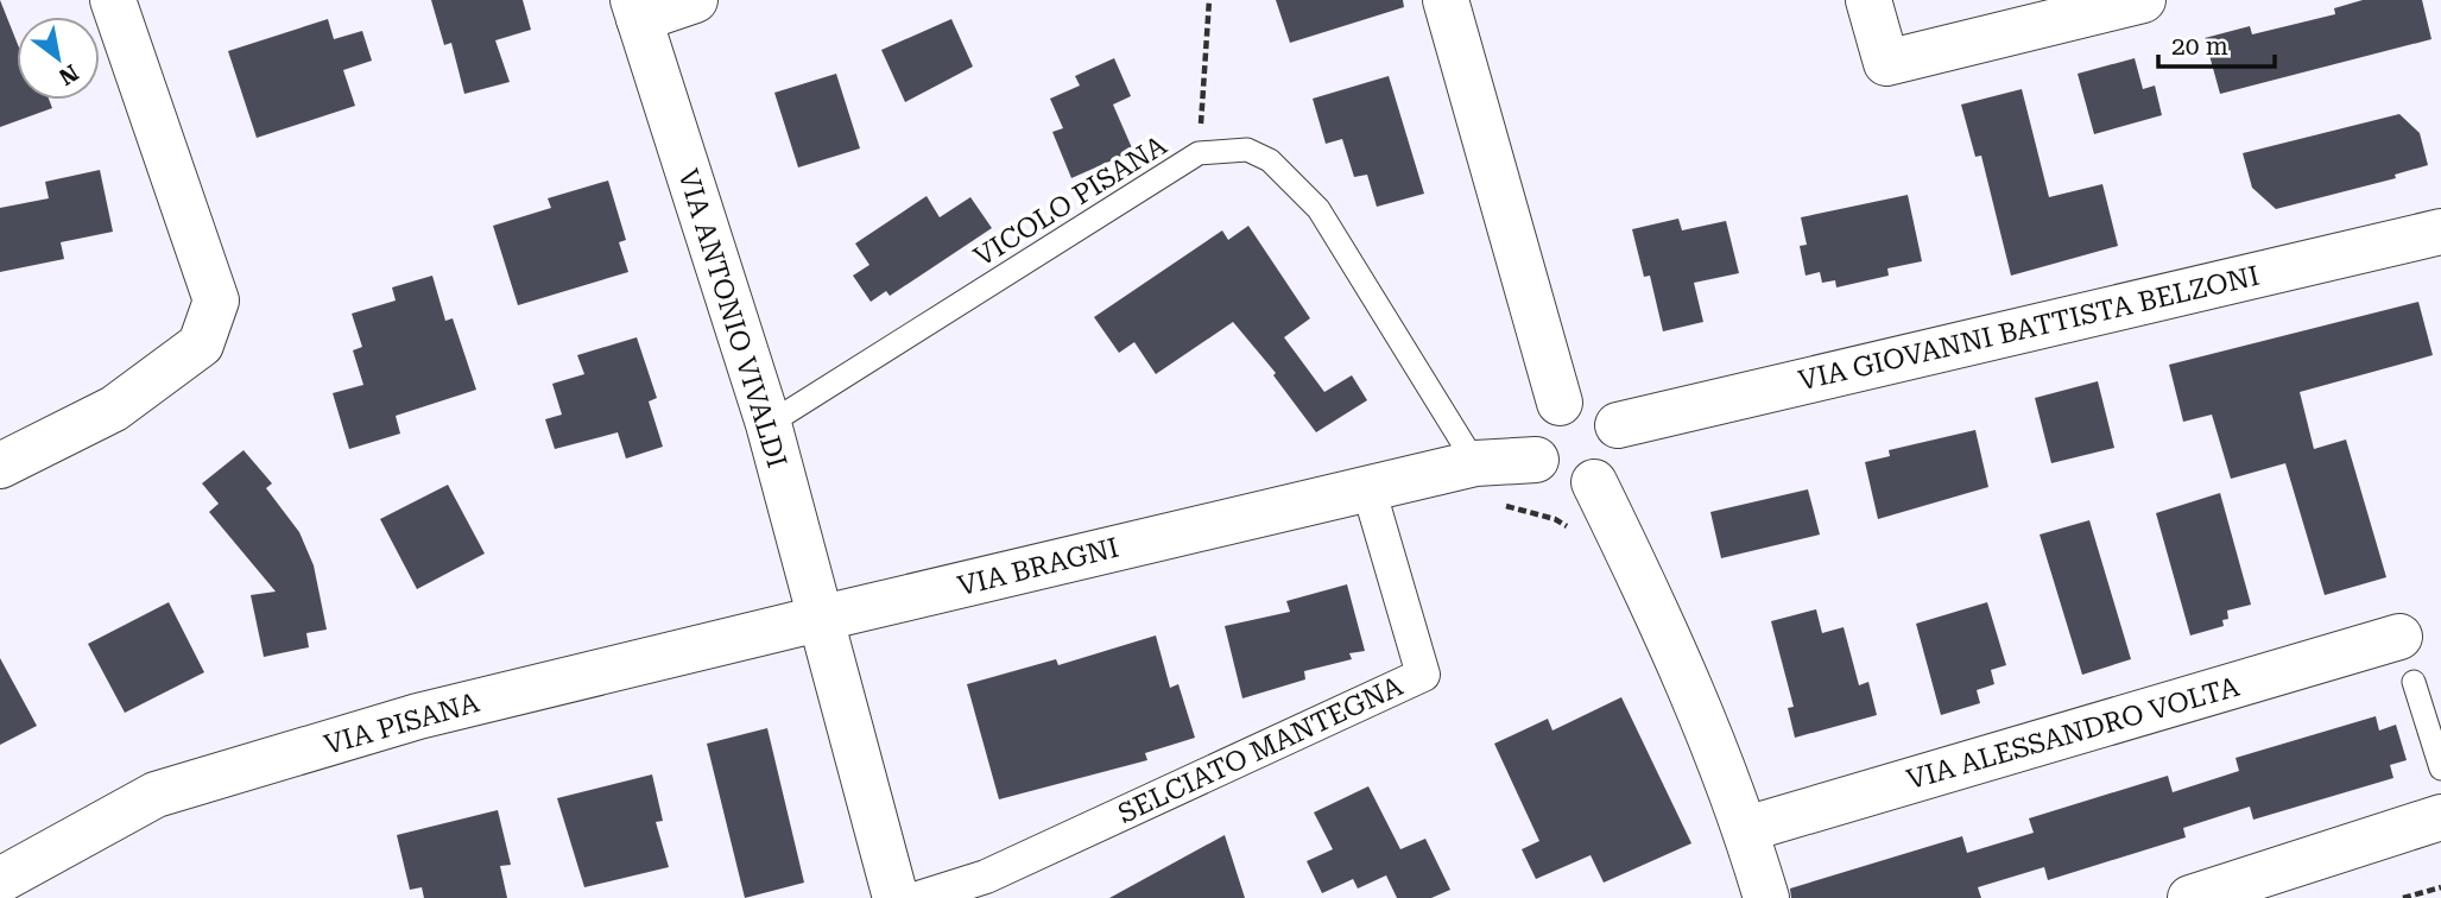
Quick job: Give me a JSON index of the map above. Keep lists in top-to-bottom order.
{
  "streets": {
    "street": [
      "VIA ANTONIO VIVALDI",
      "VIA GIOVANNI BATTISTA BELZONI",
      "VIA BRAGNI",
      "VIA PISANA",
      "VIA ALESSANDRO VOLTA",
      "SELCIATO MANTEGNA"
    ],
    "lane": ["VICOLO PISANA"]
  },
  "crossings": [
    ["VICOLO PISANA", "VIA ANTONIO VIVALDI"],
    ["VICOLO PISANA", "VIA BRAGNI"],
    ["VIA ANTONIO VIVALDI", "VIA BRAGNI"],
    ["VIA ANTONIO VIVALDI", "VIA PISANA"],
    ["VIA GIOVANNI BATTISTA BELZONI", "VIA BRAGNI"],
    ["VIA BRAGNI", "VIA PISANA"],
    ["VIA BRAGNI", "SELCIATO MANTEGNA"]
  ],
  "scale_bar": "20 m",
  "north": "bottom right"
}
